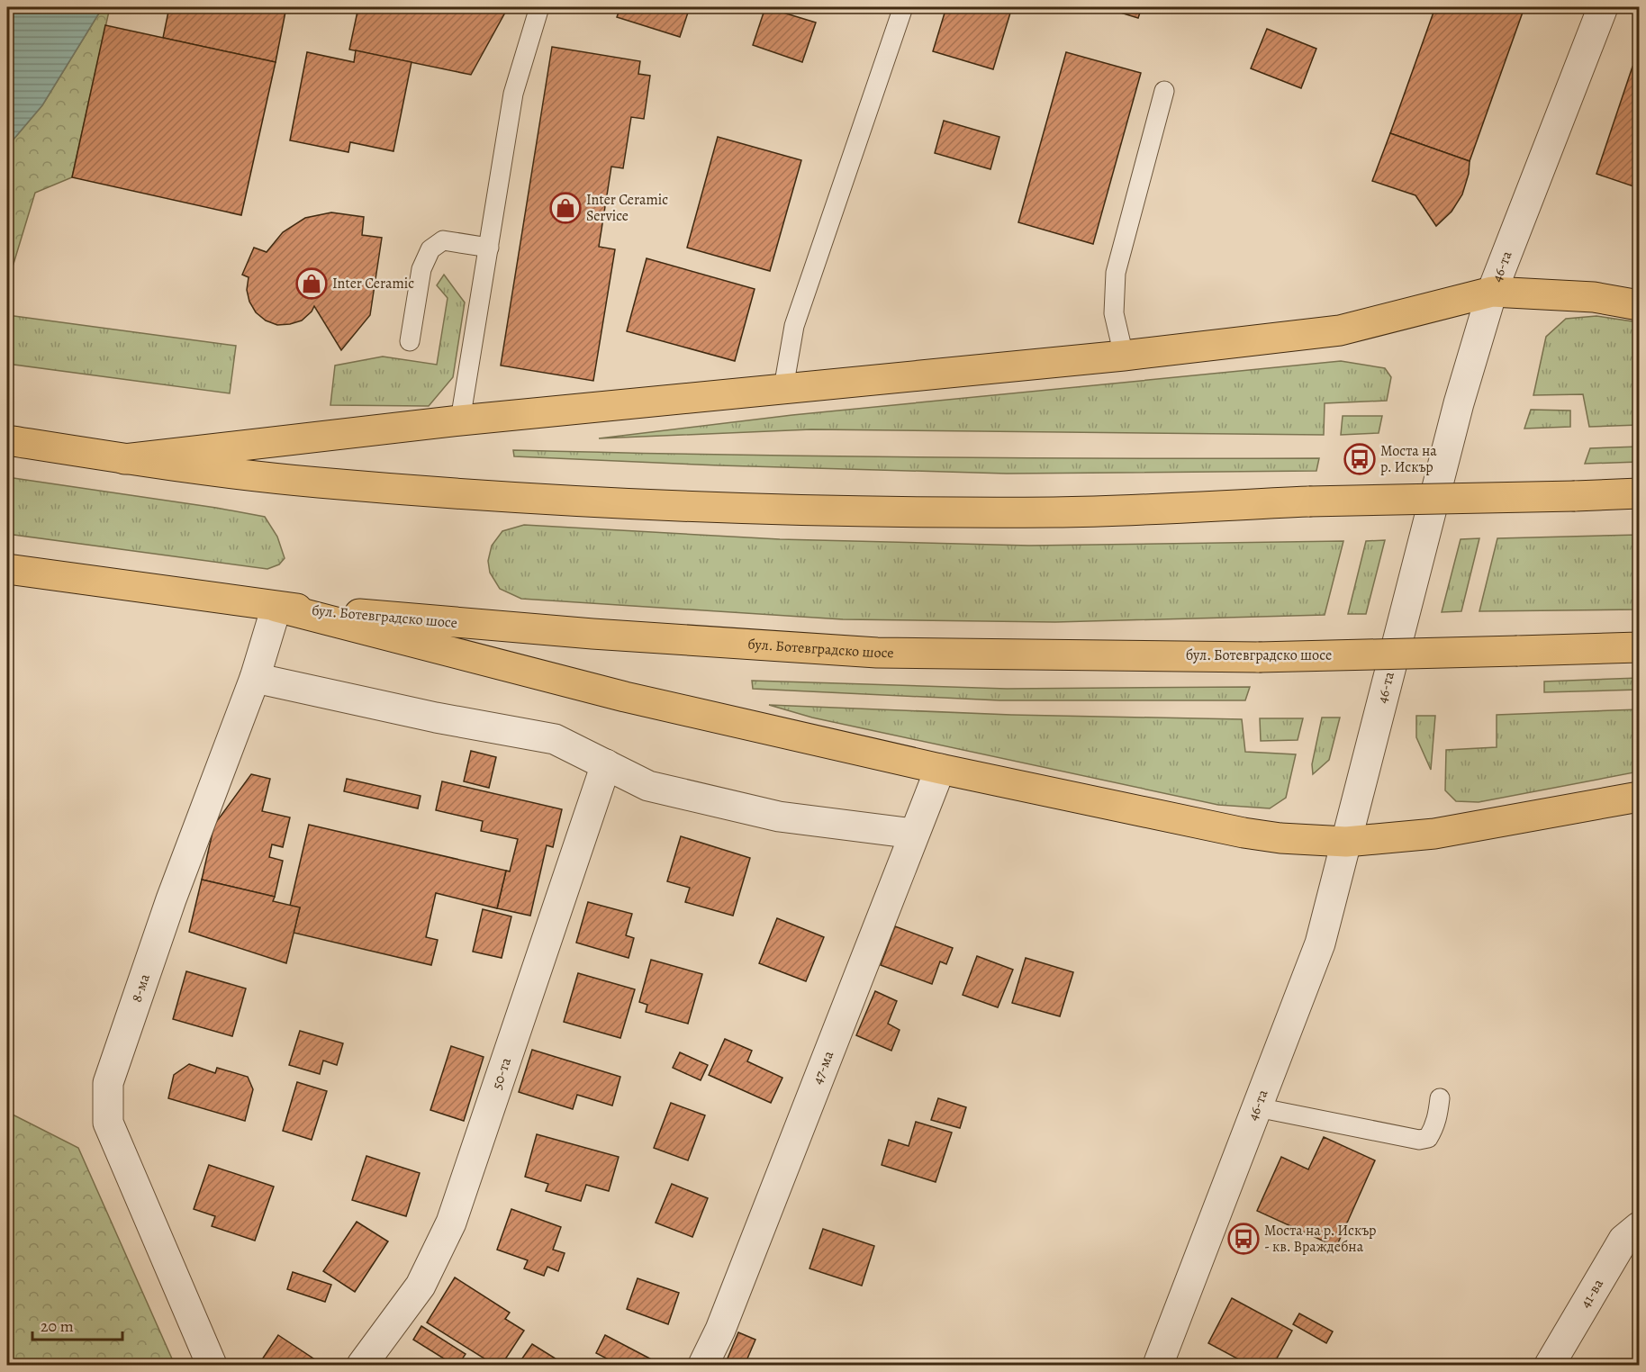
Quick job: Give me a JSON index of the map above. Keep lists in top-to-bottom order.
{
  "streets": {
    "main road": ["бул. Ботевградско шосе"],
    "street": [
      "46-та",
      "8-ма",
      "47-ма",
      "50-та",
      "41-ва"
    ]
  },
  "crossings": [
    ["бул. Ботевградско шосе", "8-ма"]
  ],
  "places": {
    "shop": ["Inter Ceramic Service", "Inter Ceramic"],
    "bus stop": ["Моста на р. Искър", "Моста на р. Искър - кв. Враждебна"]
  },
  "scale_bar": "20 m"
}
